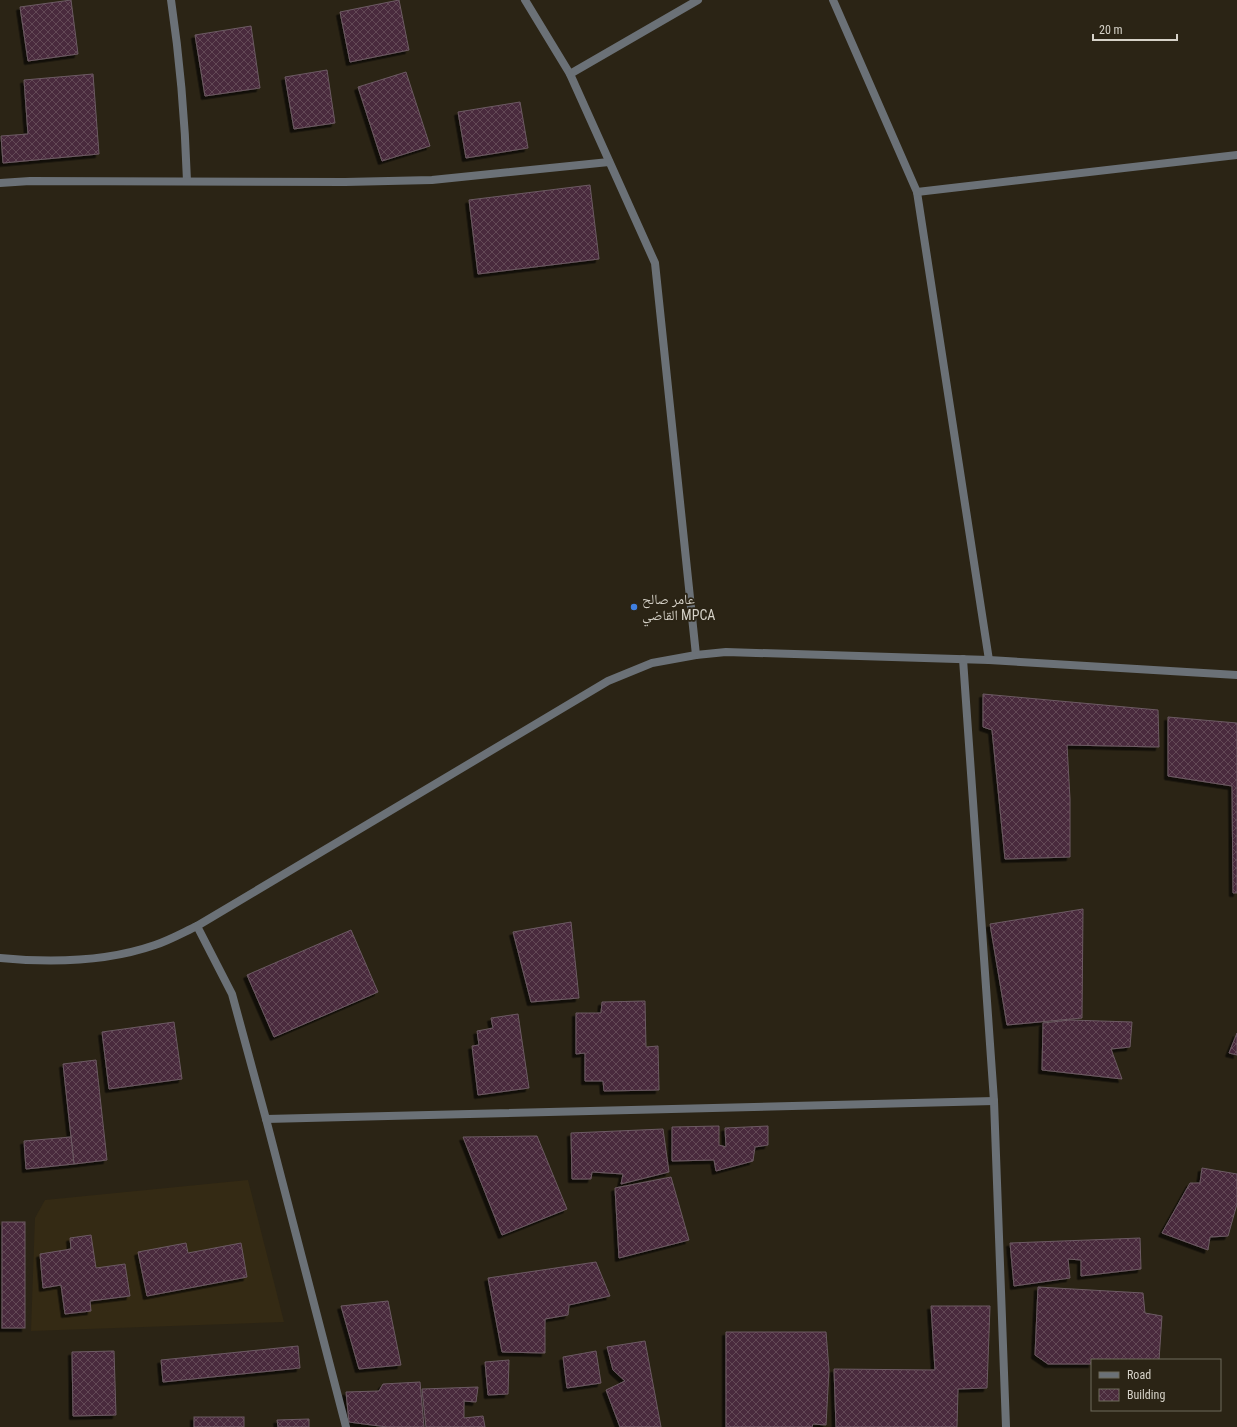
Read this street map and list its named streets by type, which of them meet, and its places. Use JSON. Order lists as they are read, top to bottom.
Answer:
{
  "places": ["عامر صالح القاضي MPCA"],
  "legend": ["Road", "Building"],
  "scale_bar": "20 m"
}
